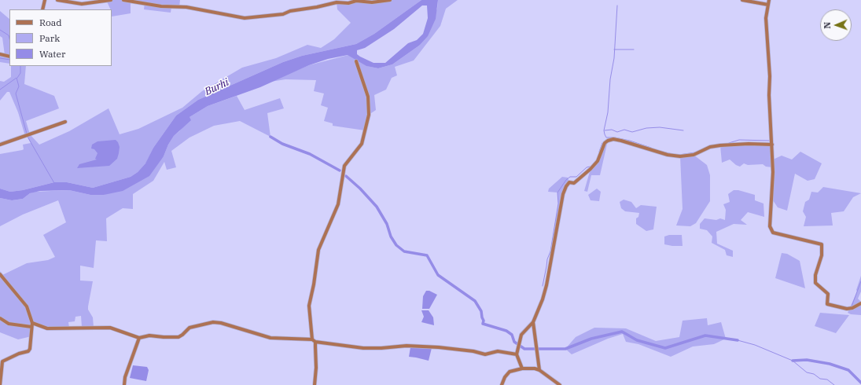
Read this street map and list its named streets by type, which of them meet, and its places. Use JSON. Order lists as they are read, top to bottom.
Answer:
{
  "water": ["Burhi"],
  "legend": ["Road", "Park", "Water"],
  "north": "left"
}
